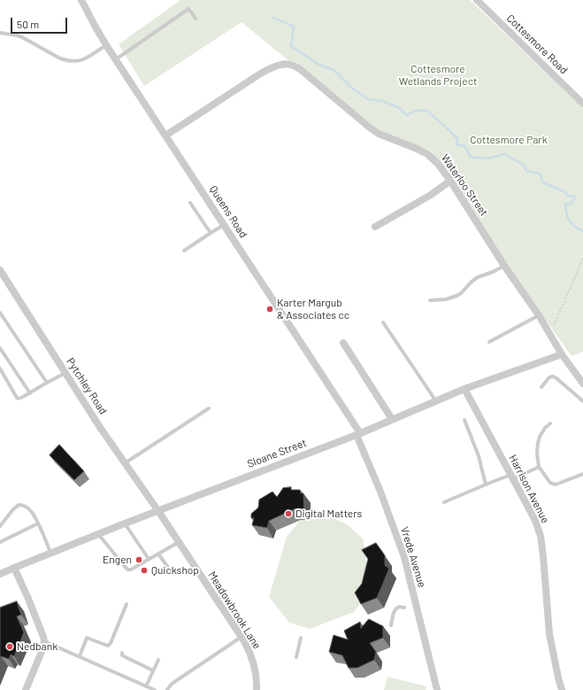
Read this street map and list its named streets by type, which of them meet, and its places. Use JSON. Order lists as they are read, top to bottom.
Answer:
{
  "streets": {
    "street": [
      "Cottesmore Road",
      "Waterloo Street",
      "Queens Road",
      "Pytchley Road",
      "Sloane Street",
      "Harrison Avenue",
      "Vrede Avenue",
      "Meadowbrook Lane"
    ]
  },
  "crossings": [
    ["Waterloo Street", "Queens Road"],
    ["Waterloo Street", "Sloane Street"],
    ["Queens Road", "Sloane Street"],
    ["Queens Road", "Vrede Avenue"],
    ["Pytchley Road", "Sloane Street"],
    ["Pytchley Road", "Meadowbrook Lane"],
    ["Sloane Street", "Harrison Avenue"],
    ["Sloane Street", "Vrede Avenue"],
    ["Sloane Street", "Meadowbrook Lane"]
  ],
  "parks": ["Cottesmore Wetlands Project", "Cottesmore Park"],
  "places": [
    "Karter Margub & Associates cc",
    "Digital Matters",
    "Engen",
    "Quickshop",
    "Nedbank"
  ],
  "scale_bar": "50 m"
}
